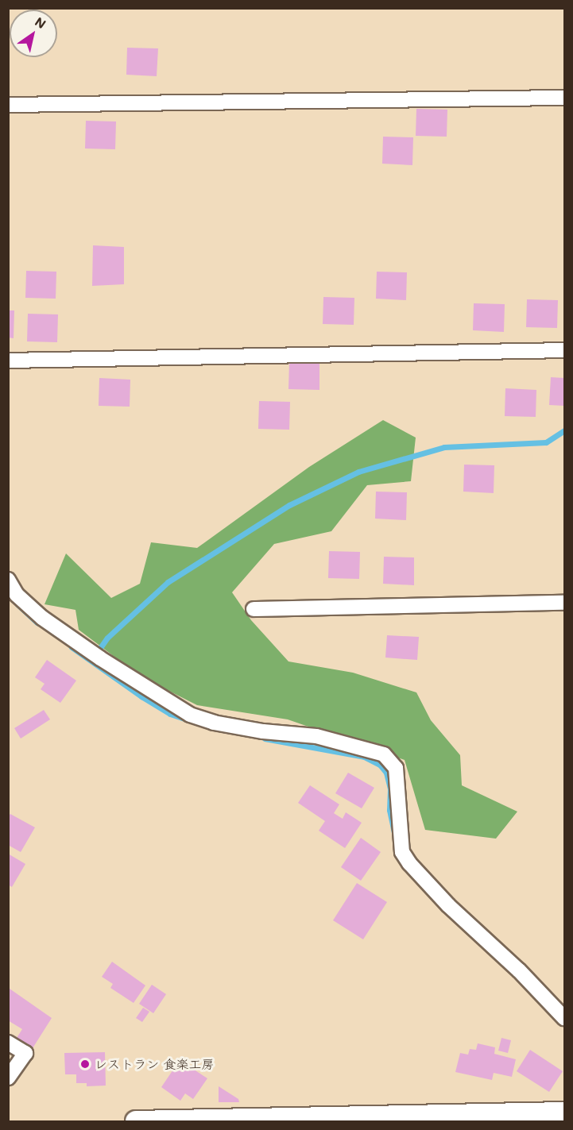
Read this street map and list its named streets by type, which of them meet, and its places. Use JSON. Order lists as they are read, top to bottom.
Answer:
{
  "places": ["レストラン 食楽工房"],
  "north": "top right"
}
